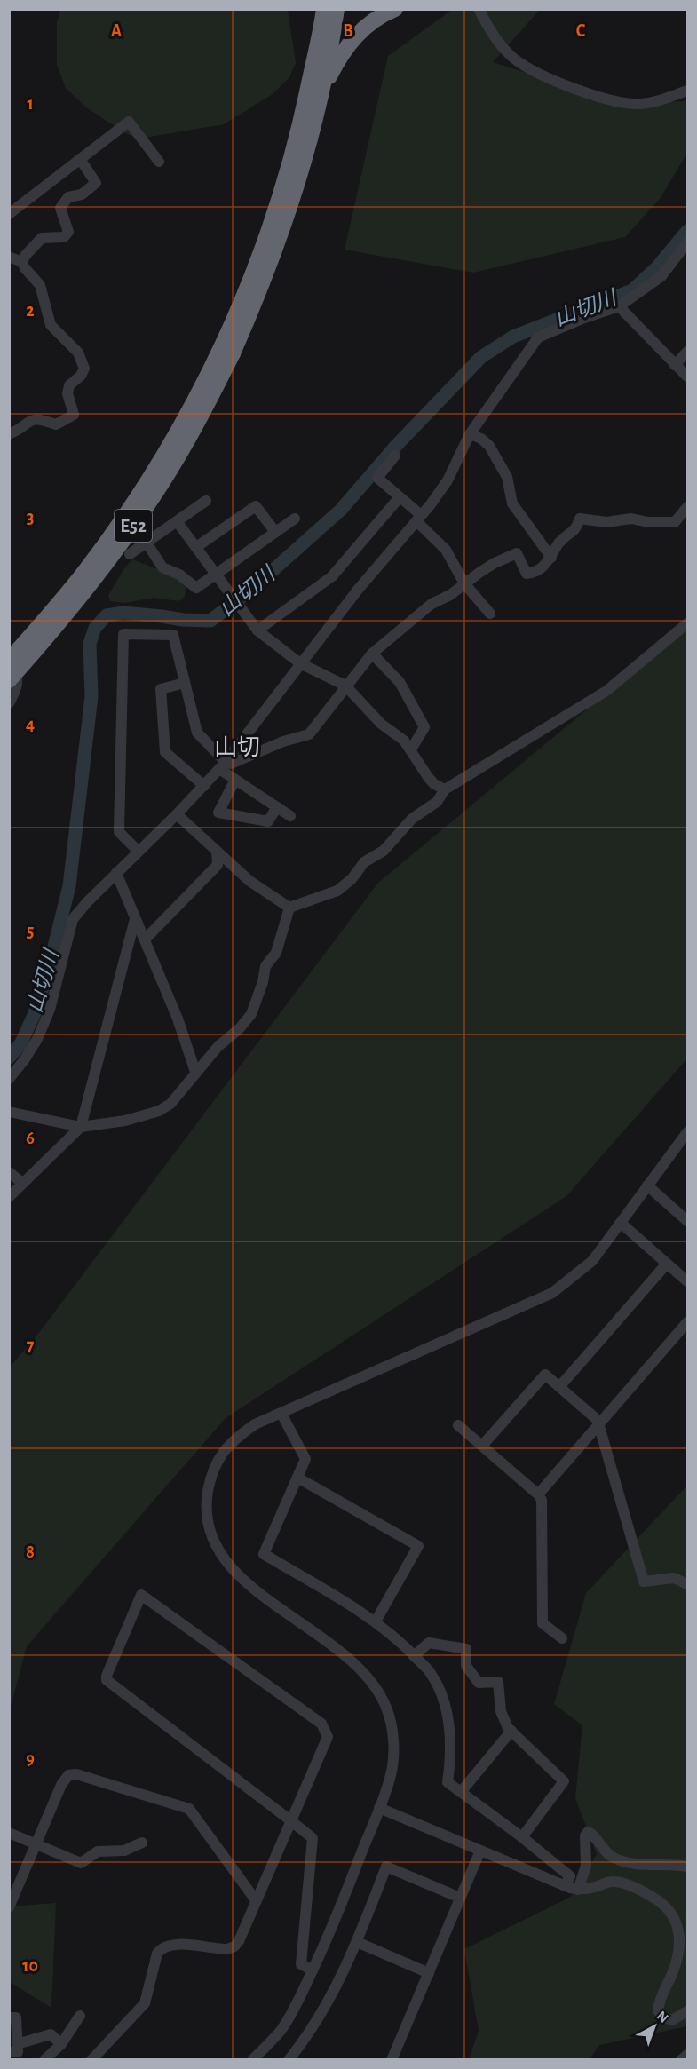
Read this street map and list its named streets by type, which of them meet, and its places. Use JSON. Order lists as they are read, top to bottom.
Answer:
{
  "streets": {
    "highway": ["E52"]
  },
  "districts": ["山切"],
  "water": ["山切川"],
  "north": "top right",
  "grid": {
    "columns": ["A", "B", "C"],
    "rows": [
      "1",
      "2",
      "3",
      "4",
      "5",
      "6",
      "7",
      "8",
      "9",
      "10"
    ]
  }
}
